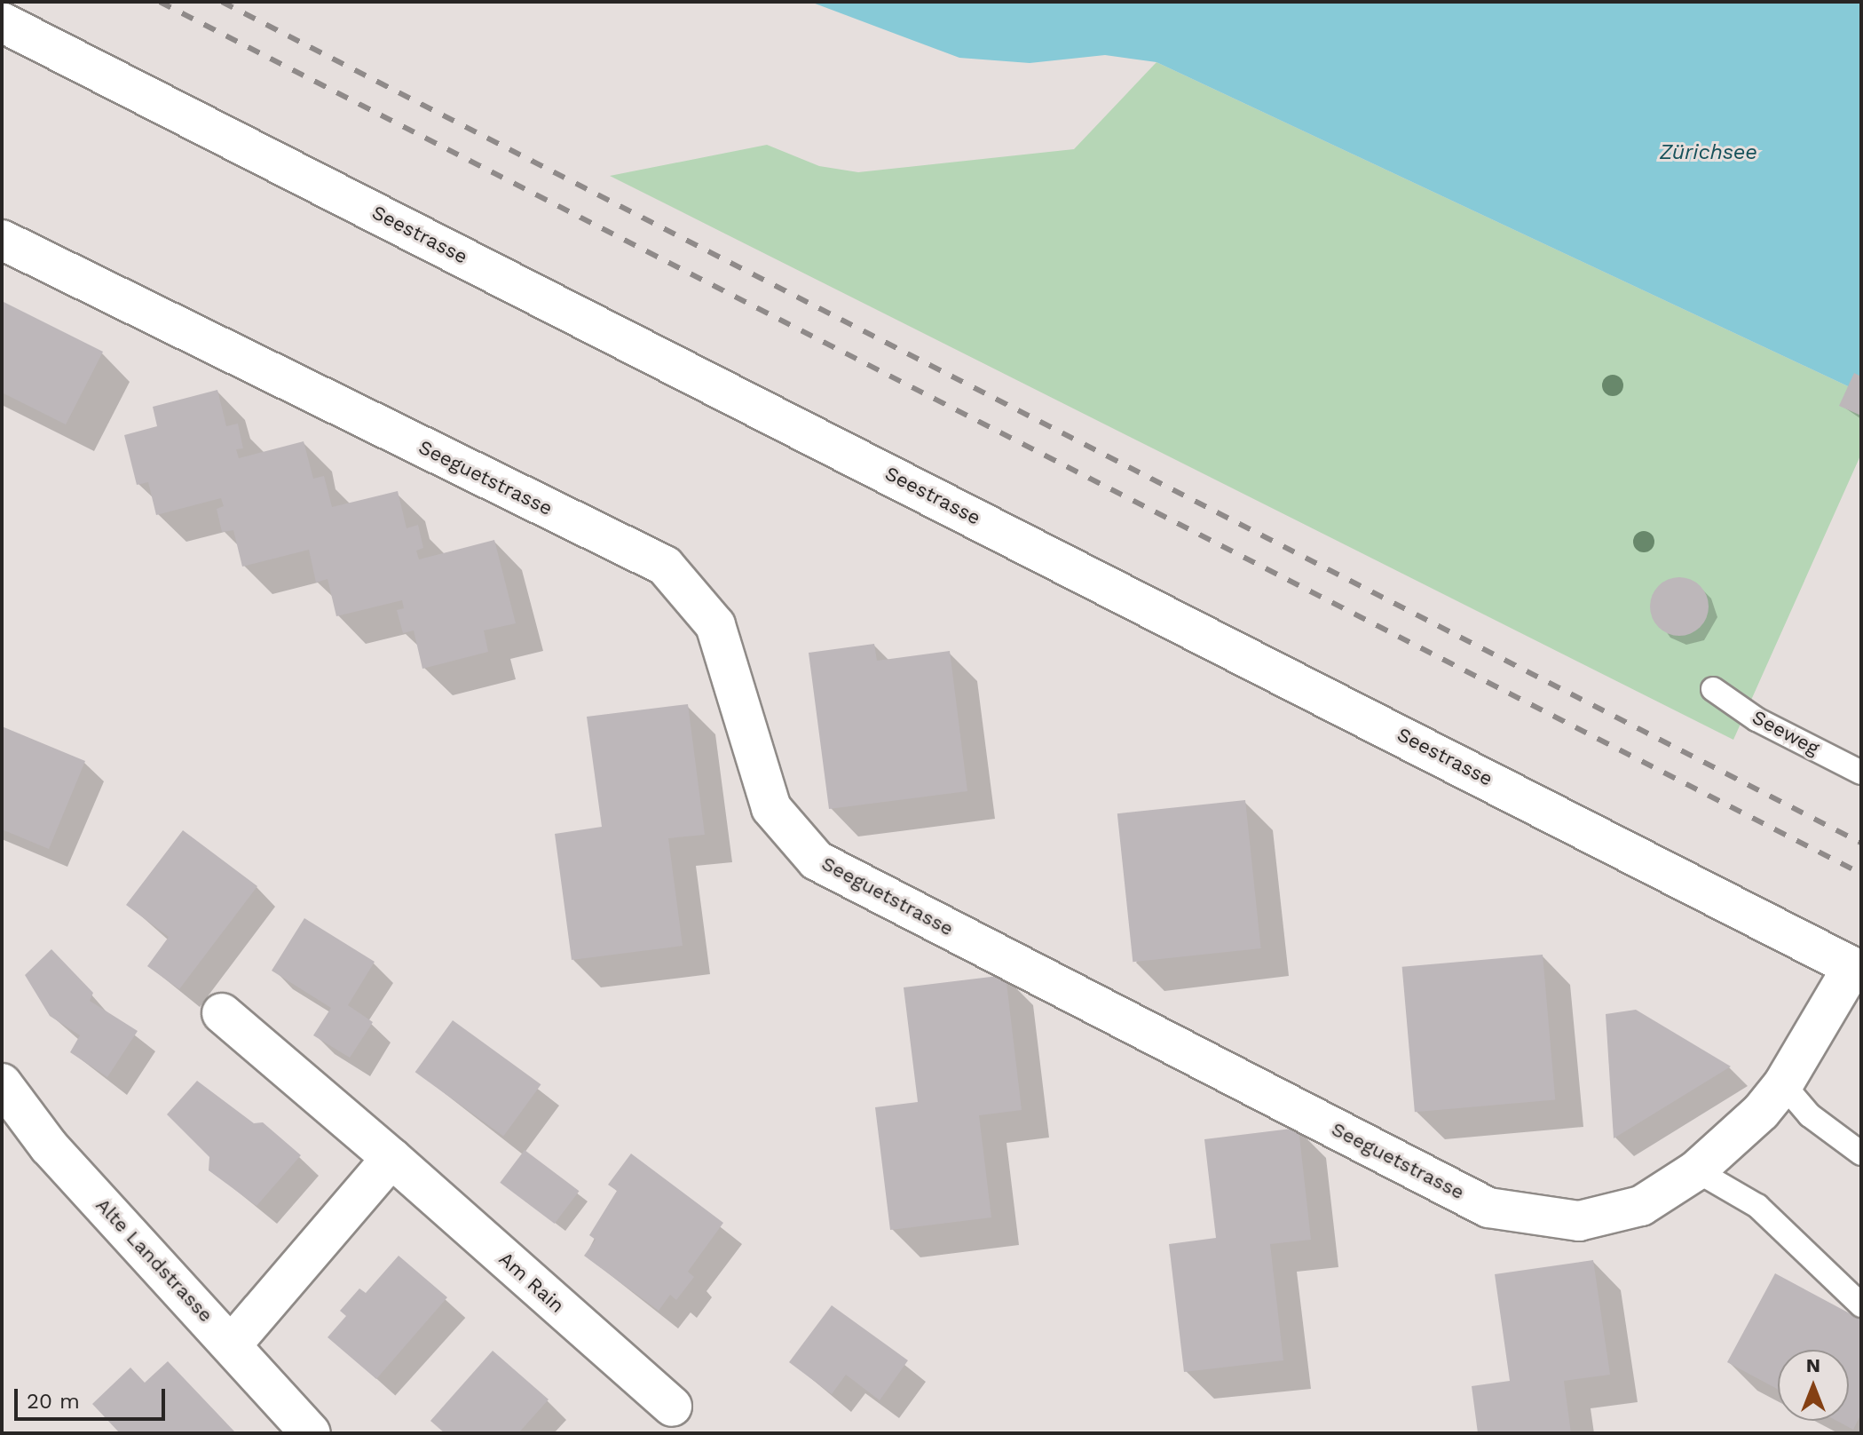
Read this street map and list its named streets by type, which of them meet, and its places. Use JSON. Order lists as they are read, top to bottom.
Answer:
{
  "streets": {
    "street": [
      "Seestrasse",
      "Seeguetstrasse",
      "Alte Landstrasse",
      "Am Rain"
    ],
    "lane": ["Seeweg"]
  },
  "crossings": [
    ["Seestrasse", "Seeguetstrasse"]
  ],
  "water": ["Zürichsee"],
  "scale_bar": "20 m",
  "north": "top"
}
